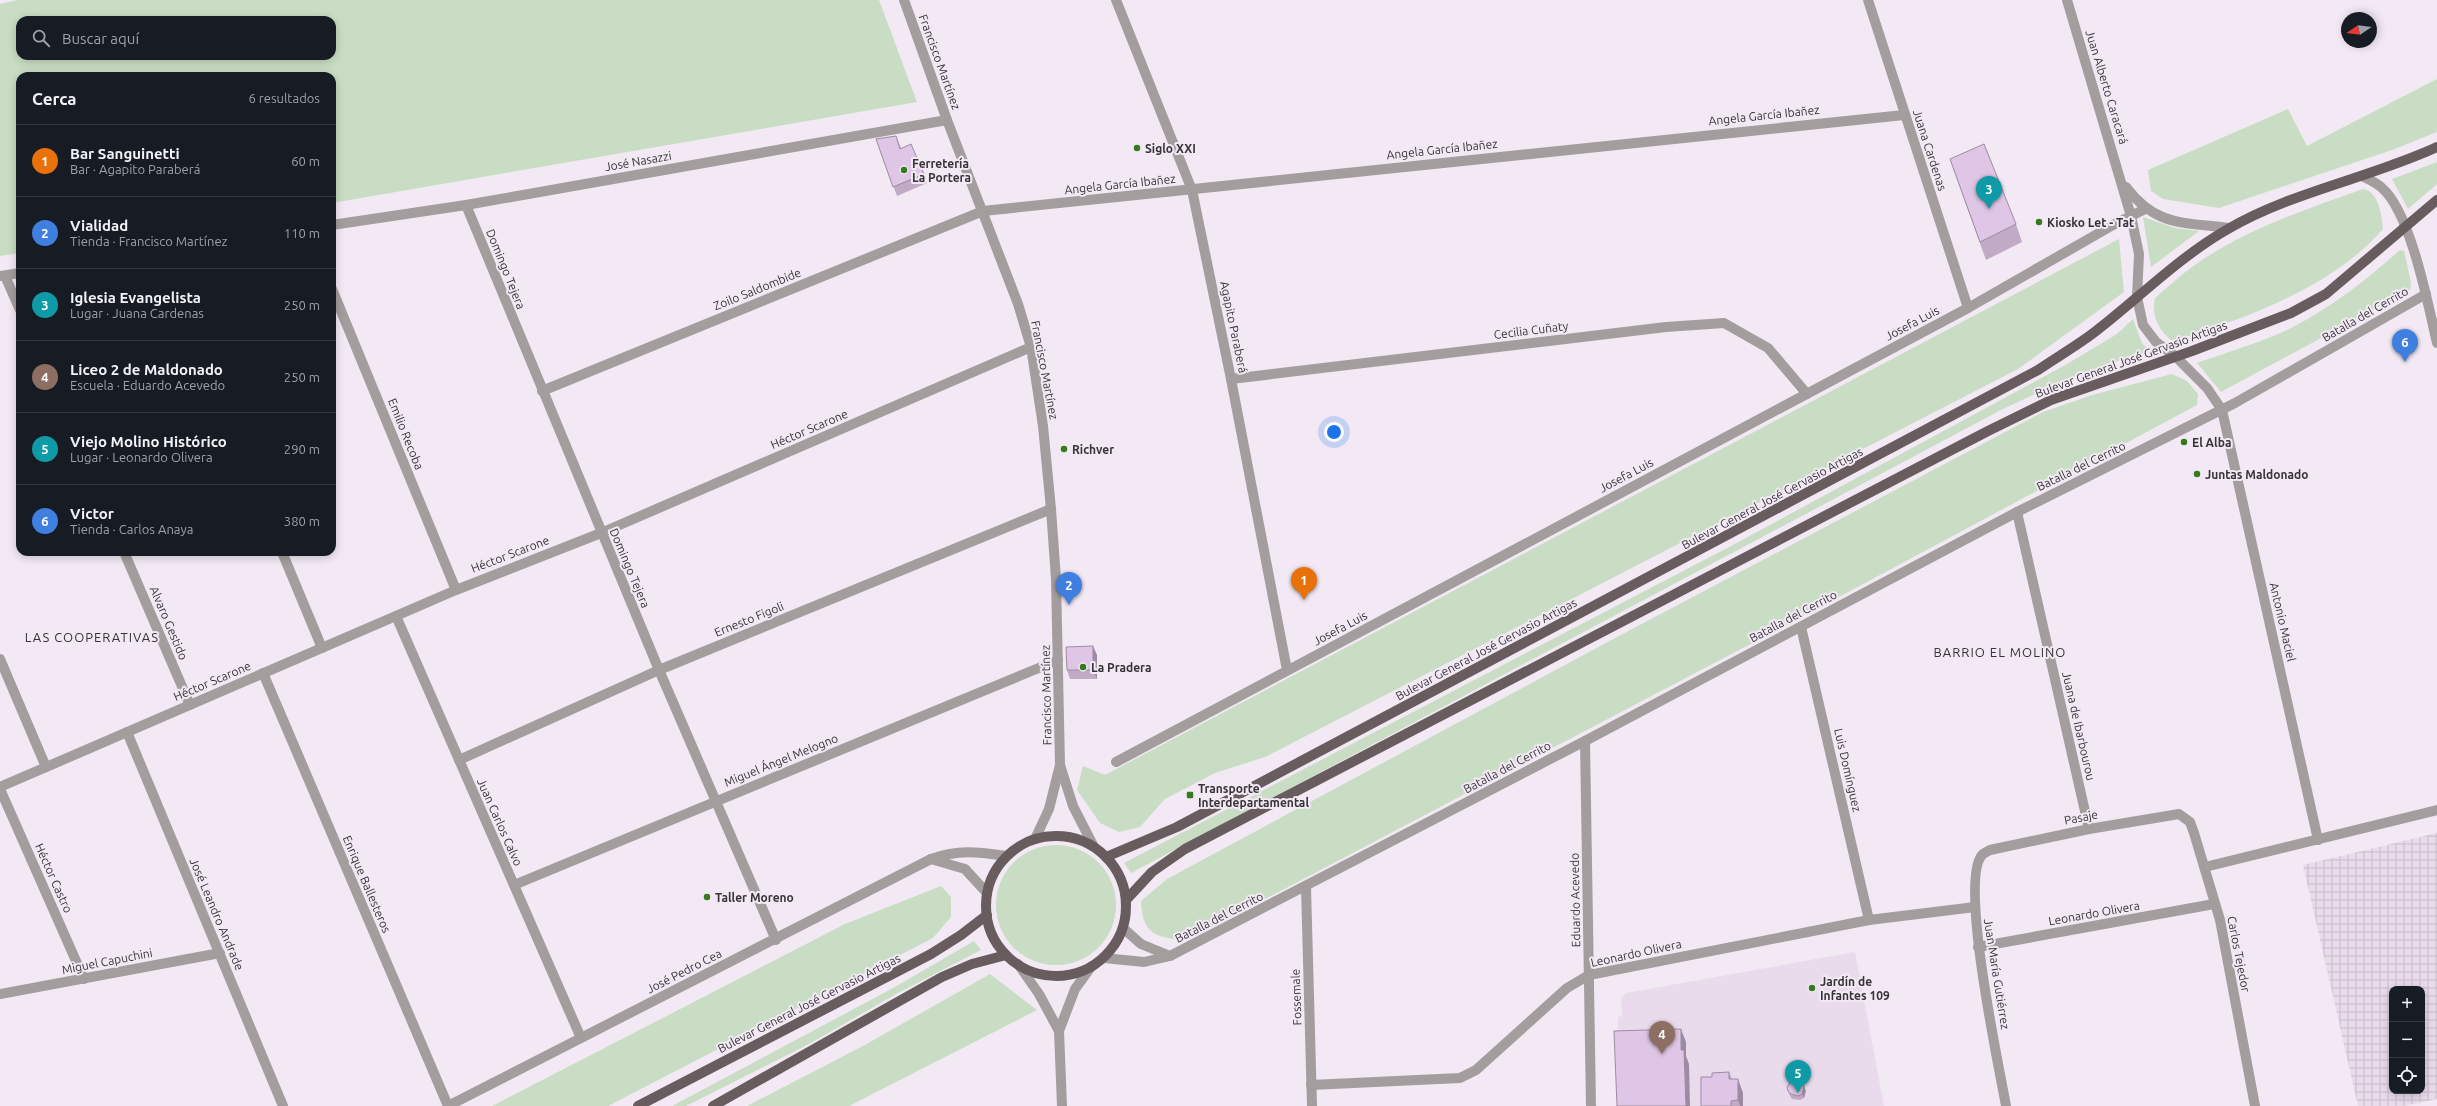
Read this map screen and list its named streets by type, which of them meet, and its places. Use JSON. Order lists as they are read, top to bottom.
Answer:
{
  "streets": {
    "main road": ["Bulevar General José Gervasio Artigas"],
    "street": [
      "Francisco Martínez",
      "Juan Alberto Caracará",
      "Angela García Ibañez",
      "Juana Cardenas",
      "José Nasazzi",
      "Domingo Tejera",
      "Zoilo Saldombide",
      "Batalla del Cerrito",
      "Josefa Luis",
      "Agapito Paraberá",
      "Cecilia Cuñaty",
      "Héctor Scarone",
      "Emilio Recoba",
      "Ernesto Figoli",
      "Antonio Maciel",
      "Alvaro Gestido",
      "Juana de Ibarbourou",
      "Miguel Ángel Melogno",
      "Luis Domínguez",
      "Pasaje",
      "Juan Carlos Calvo",
      "Héctor Castro",
      "Enrique Ballesteros",
      "Eduardo Acevedo",
      "Leonardo Olivera",
      "José Leandro Andrade",
      "Carlos Tejedor",
      "Miguel Capuchini",
      "José Pedro Cea",
      "Juan María Gutiérrez",
      "Fossemale"
    ]
  },
  "crossings": [
    ["Francisco Martínez", "Angela García Ibañez"],
    ["Francisco Martínez", "José Nasazzi"],
    ["Francisco Martínez", "Zoilo Saldombide"],
    ["Francisco Martínez", "Batalla del Cerrito"],
    ["Francisco Martínez", "Bulevar General José Gervasio Artigas"],
    ["Francisco Martínez", "Héctor Scarone"],
    ["Francisco Martínez", "Ernesto Figoli"],
    ["Francisco Martínez", "Miguel Ángel Melogno"],
    ["Francisco Martínez", "José Pedro Cea"],
    ["Juan Alberto Caracará", "Batalla del Cerrito"],
    ["Juan Alberto Caracará", "Josefa Luis"],
    ["Juan Alberto Caracará", "Bulevar General José Gervasio Artigas"],
    ["Juan Alberto Caracará", "Antonio Maciel"],
    ["Angela García Ibañez", "Juana Cardenas"],
    ["Angela García Ibañez", "Zoilo Saldombide"],
    ["Angela García Ibañez", "Agapito Paraberá"],
    ["Juana Cardenas", "Josefa Luis"],
    ["José Nasazzi", "Domingo Tejera"],
    ["Domingo Tejera", "Zoilo Saldombide"],
    ["Domingo Tejera", "Héctor Scarone"],
    ["Domingo Tejera", "Ernesto Figoli"],
    ["Domingo Tejera", "Miguel Ángel Melogno"],
    ["Domingo Tejera", "José Pedro Cea"],
    ["Batalla del Cerrito", "Bulevar General José Gervasio Artigas"],
    ["Batalla del Cerrito", "Antonio Maciel"],
    ["Batalla del Cerrito", "Juana de Ibarbourou"],
    ["Batalla del Cerrito", "Luis Domínguez"],
    ["Batalla del Cerrito", "Eduardo Acevedo"],
    ["Batalla del Cerrito", "José Pedro Cea"],
    ["Batalla del Cerrito", "Fossemale"],
    ["Josefa Luis", "Agapito Paraberá"],
    ["Josefa Luis", "Cecilia Cuñaty"],
    ["Agapito Paraberá", "Cecilia Cuñaty"],
    ["Bulevar General José Gervasio Artigas", "José Pedro Cea"],
    ["Héctor Scarone", "Emilio Recoba"],
    ["Héctor Scarone", "Alvaro Gestido"],
    ["Héctor Scarone", "Juan Carlos Calvo"],
    ["Héctor Scarone", "Héctor Castro"],
    ["Héctor Scarone", "Enrique Ballesteros"],
    ["Héctor Scarone", "José Leandro Andrade"],
    ["Ernesto Figoli", "Juan Carlos Calvo"],
    ["Juana de Ibarbourou", "Pasaje"],
    ["Miguel Ángel Melogno", "Juan Carlos Calvo"],
    ["Luis Domínguez", "Leonardo Olivera"],
    ["Pasaje", "Carlos Tejedor"],
    ["Pasaje", "Juan María Gutiérrez"],
    ["Juan Carlos Calvo", "José Pedro Cea"],
    ["Héctor Castro", "Miguel Capuchini"],
    ["Enrique Ballesteros", "José Pedro Cea"],
    ["Eduardo Acevedo", "Leonardo Olivera"],
    ["Leonardo Olivera", "Carlos Tejedor"],
    ["Leonardo Olivera", "Juan María Gutiérrez"],
    ["Leonardo Olivera", "Fossemale"],
    ["José Leandro Andrade", "Miguel Capuchini"]
  ],
  "districts": ["LAS COOPERATIVAS", "BARRIO EL MOLINO"],
  "places": {
    "other": [
      "Siglo XXI",
      "Ferretería La Portera",
      "Kiosko Let - Tat",
      "El Alba",
      "Richver",
      "Juntas Maldonado",
      "La Pradera",
      "Taller Moreno",
      "Jardín de Infantes 109"
    ],
    "transit": ["Transporte Interdepartamental"]
  },
  "north": "left",
  "page": {
    "search": "Buscar aquí",
    "heading": ["Cerca", "6 resultados"],
    "list": [
      {
        "mark": "1",
        "name": "Bar Sanguinetti",
        "note": "Bar · Agapito Paraberá",
        "value": "60 m"
      },
      {
        "mark": "2",
        "name": "Vialidad",
        "note": "Tienda · Francisco Martínez",
        "value": "110 m"
      },
      {
        "mark": "3",
        "name": "Iglesia Evangelista",
        "note": "Lugar · Juana Cardenas",
        "value": "250 m"
      },
      {
        "mark": "4",
        "name": "Liceo 2 de Maldonado",
        "note": "Escuela · Eduardo Acevedo",
        "value": "250 m"
      },
      {
        "mark": "5",
        "name": "Viejo Molino Histórico",
        "note": "Lugar · Leonardo Olivera",
        "value": "290 m"
      },
      {
        "mark": "6",
        "name": "Victor",
        "note": "Tienda · Carlos Anaya",
        "value": "380 m"
      }
    ],
    "pins": [
      "3",
      "6",
      "1",
      "2",
      "4",
      "5"
    ],
    "map_buttons": ["+", "−"]
  }
}
